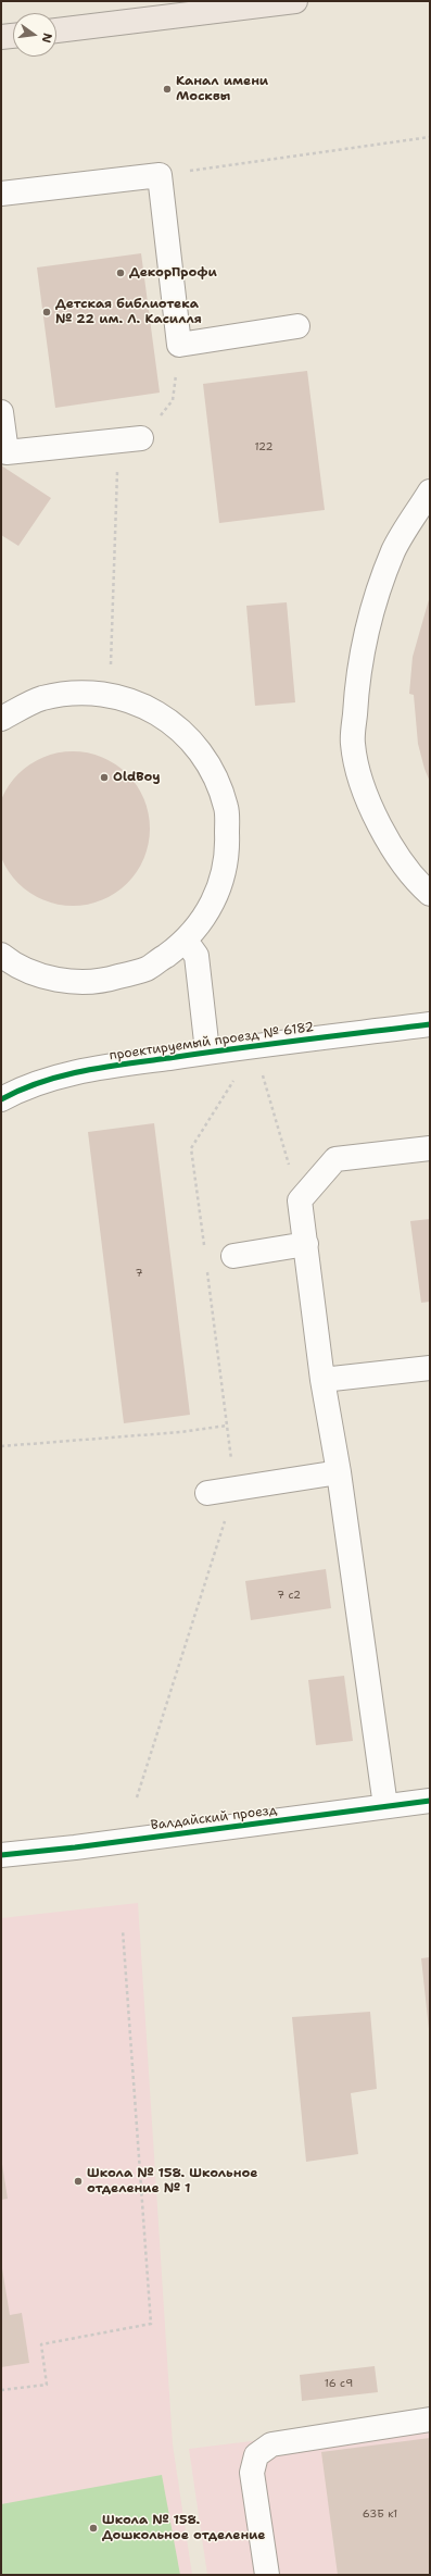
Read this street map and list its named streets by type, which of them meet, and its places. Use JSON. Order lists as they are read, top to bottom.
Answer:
{
  "streets": {
    "street": ["проектируемый проезд № 6182", "Валдайский проезд"]
  },
  "places": [
    "Канал имени Москвы",
    "ДекорПрофи",
    "Детская библиотека № 22 им. Л. Касилля",
    "OldBoy",
    "Школа № 158. Школьное отделение № 1",
    "Школа № 158. Дошкольное отделение"
  ],
  "house_numbers": [
    "122",
    "7",
    "7 с2",
    "16 с9",
    "63Б к1"
  ],
  "north": "right"
}
